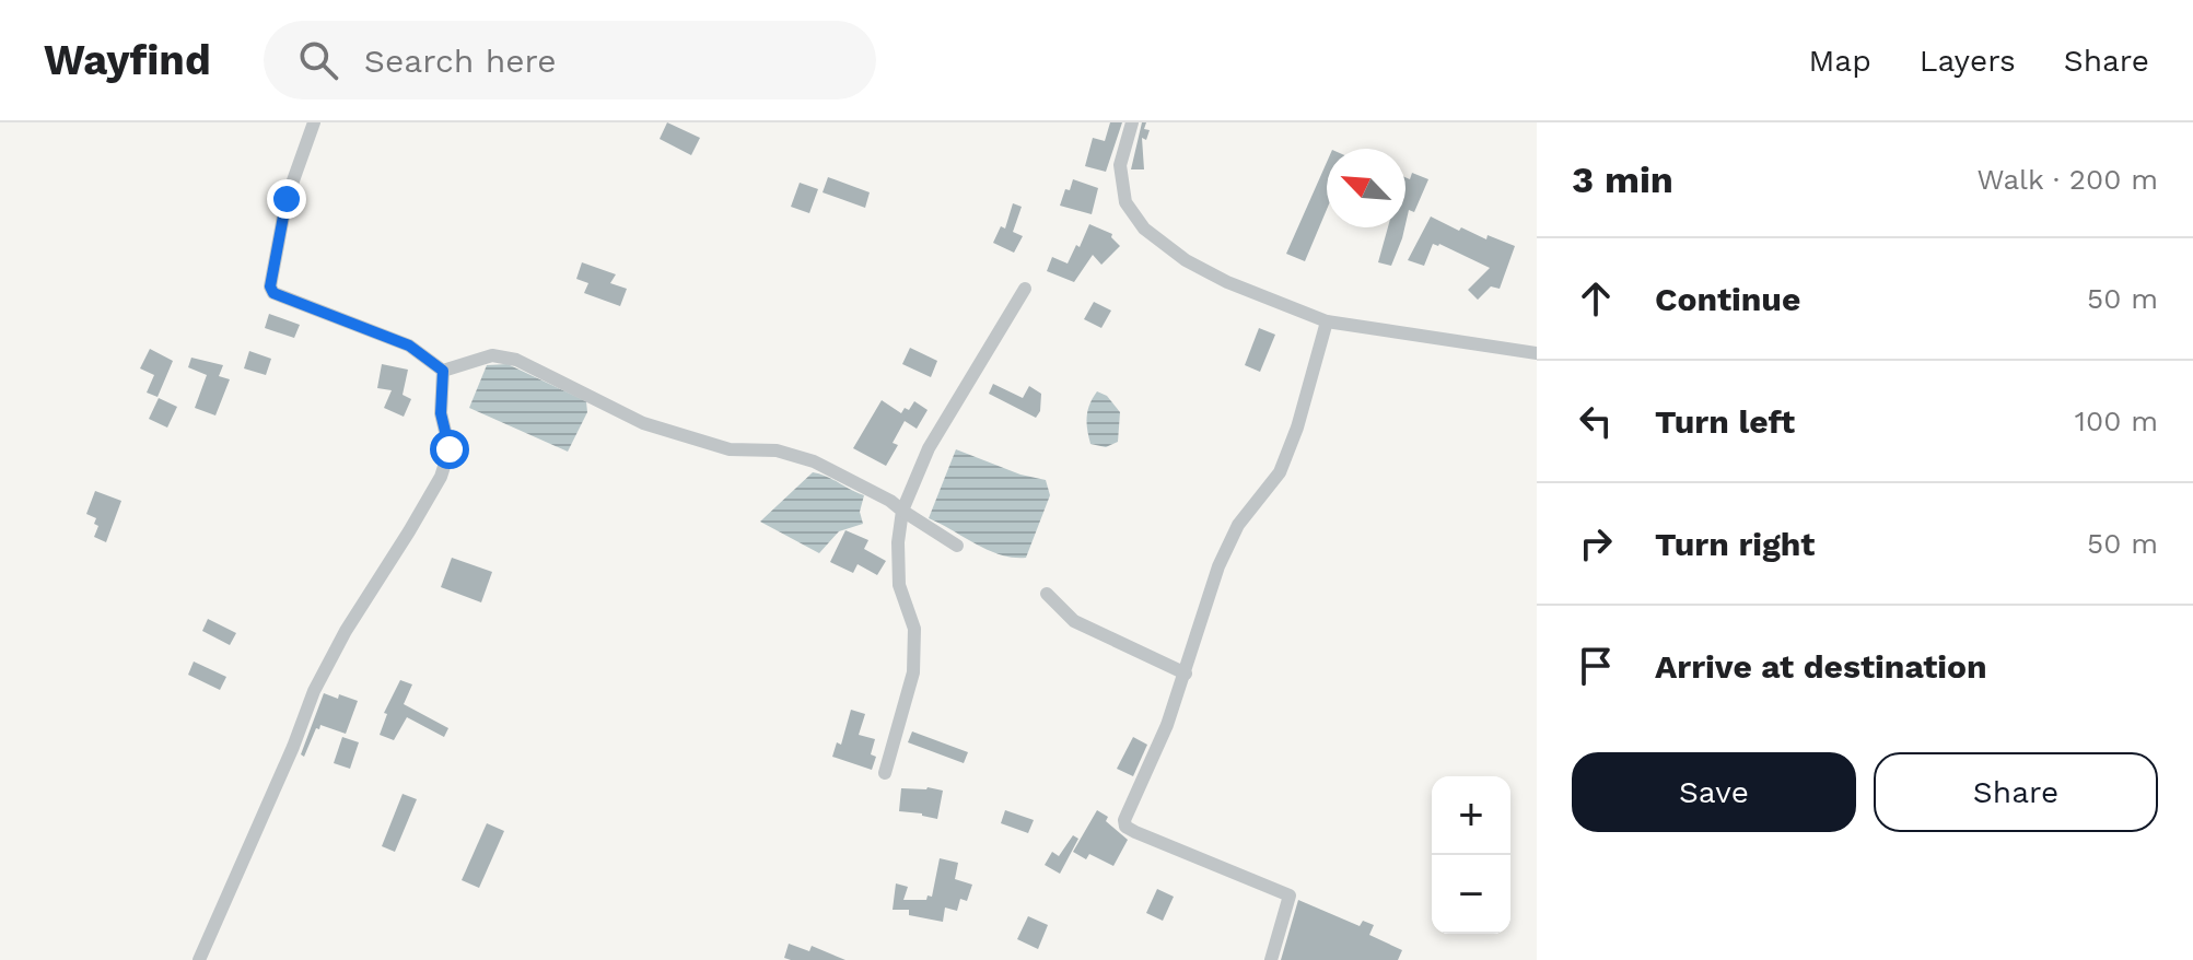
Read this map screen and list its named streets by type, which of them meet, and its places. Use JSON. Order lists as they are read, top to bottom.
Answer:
{
  "north": "top left",
  "page": {
    "header": "Wayfind",
    "search": "Search here",
    "nav": ["Map", "Layers", "Share"],
    "heading": ["3 min", "Walk · 200 m"],
    "list": [
      ["Continue", "50 m"],
      ["Turn left", "100 m"],
      ["Turn right", "50 m"],
      "Arrive at destination"
    ],
    "buttons": ["Save", "Share"],
    "map_buttons": ["+", "−"]
  }
}
